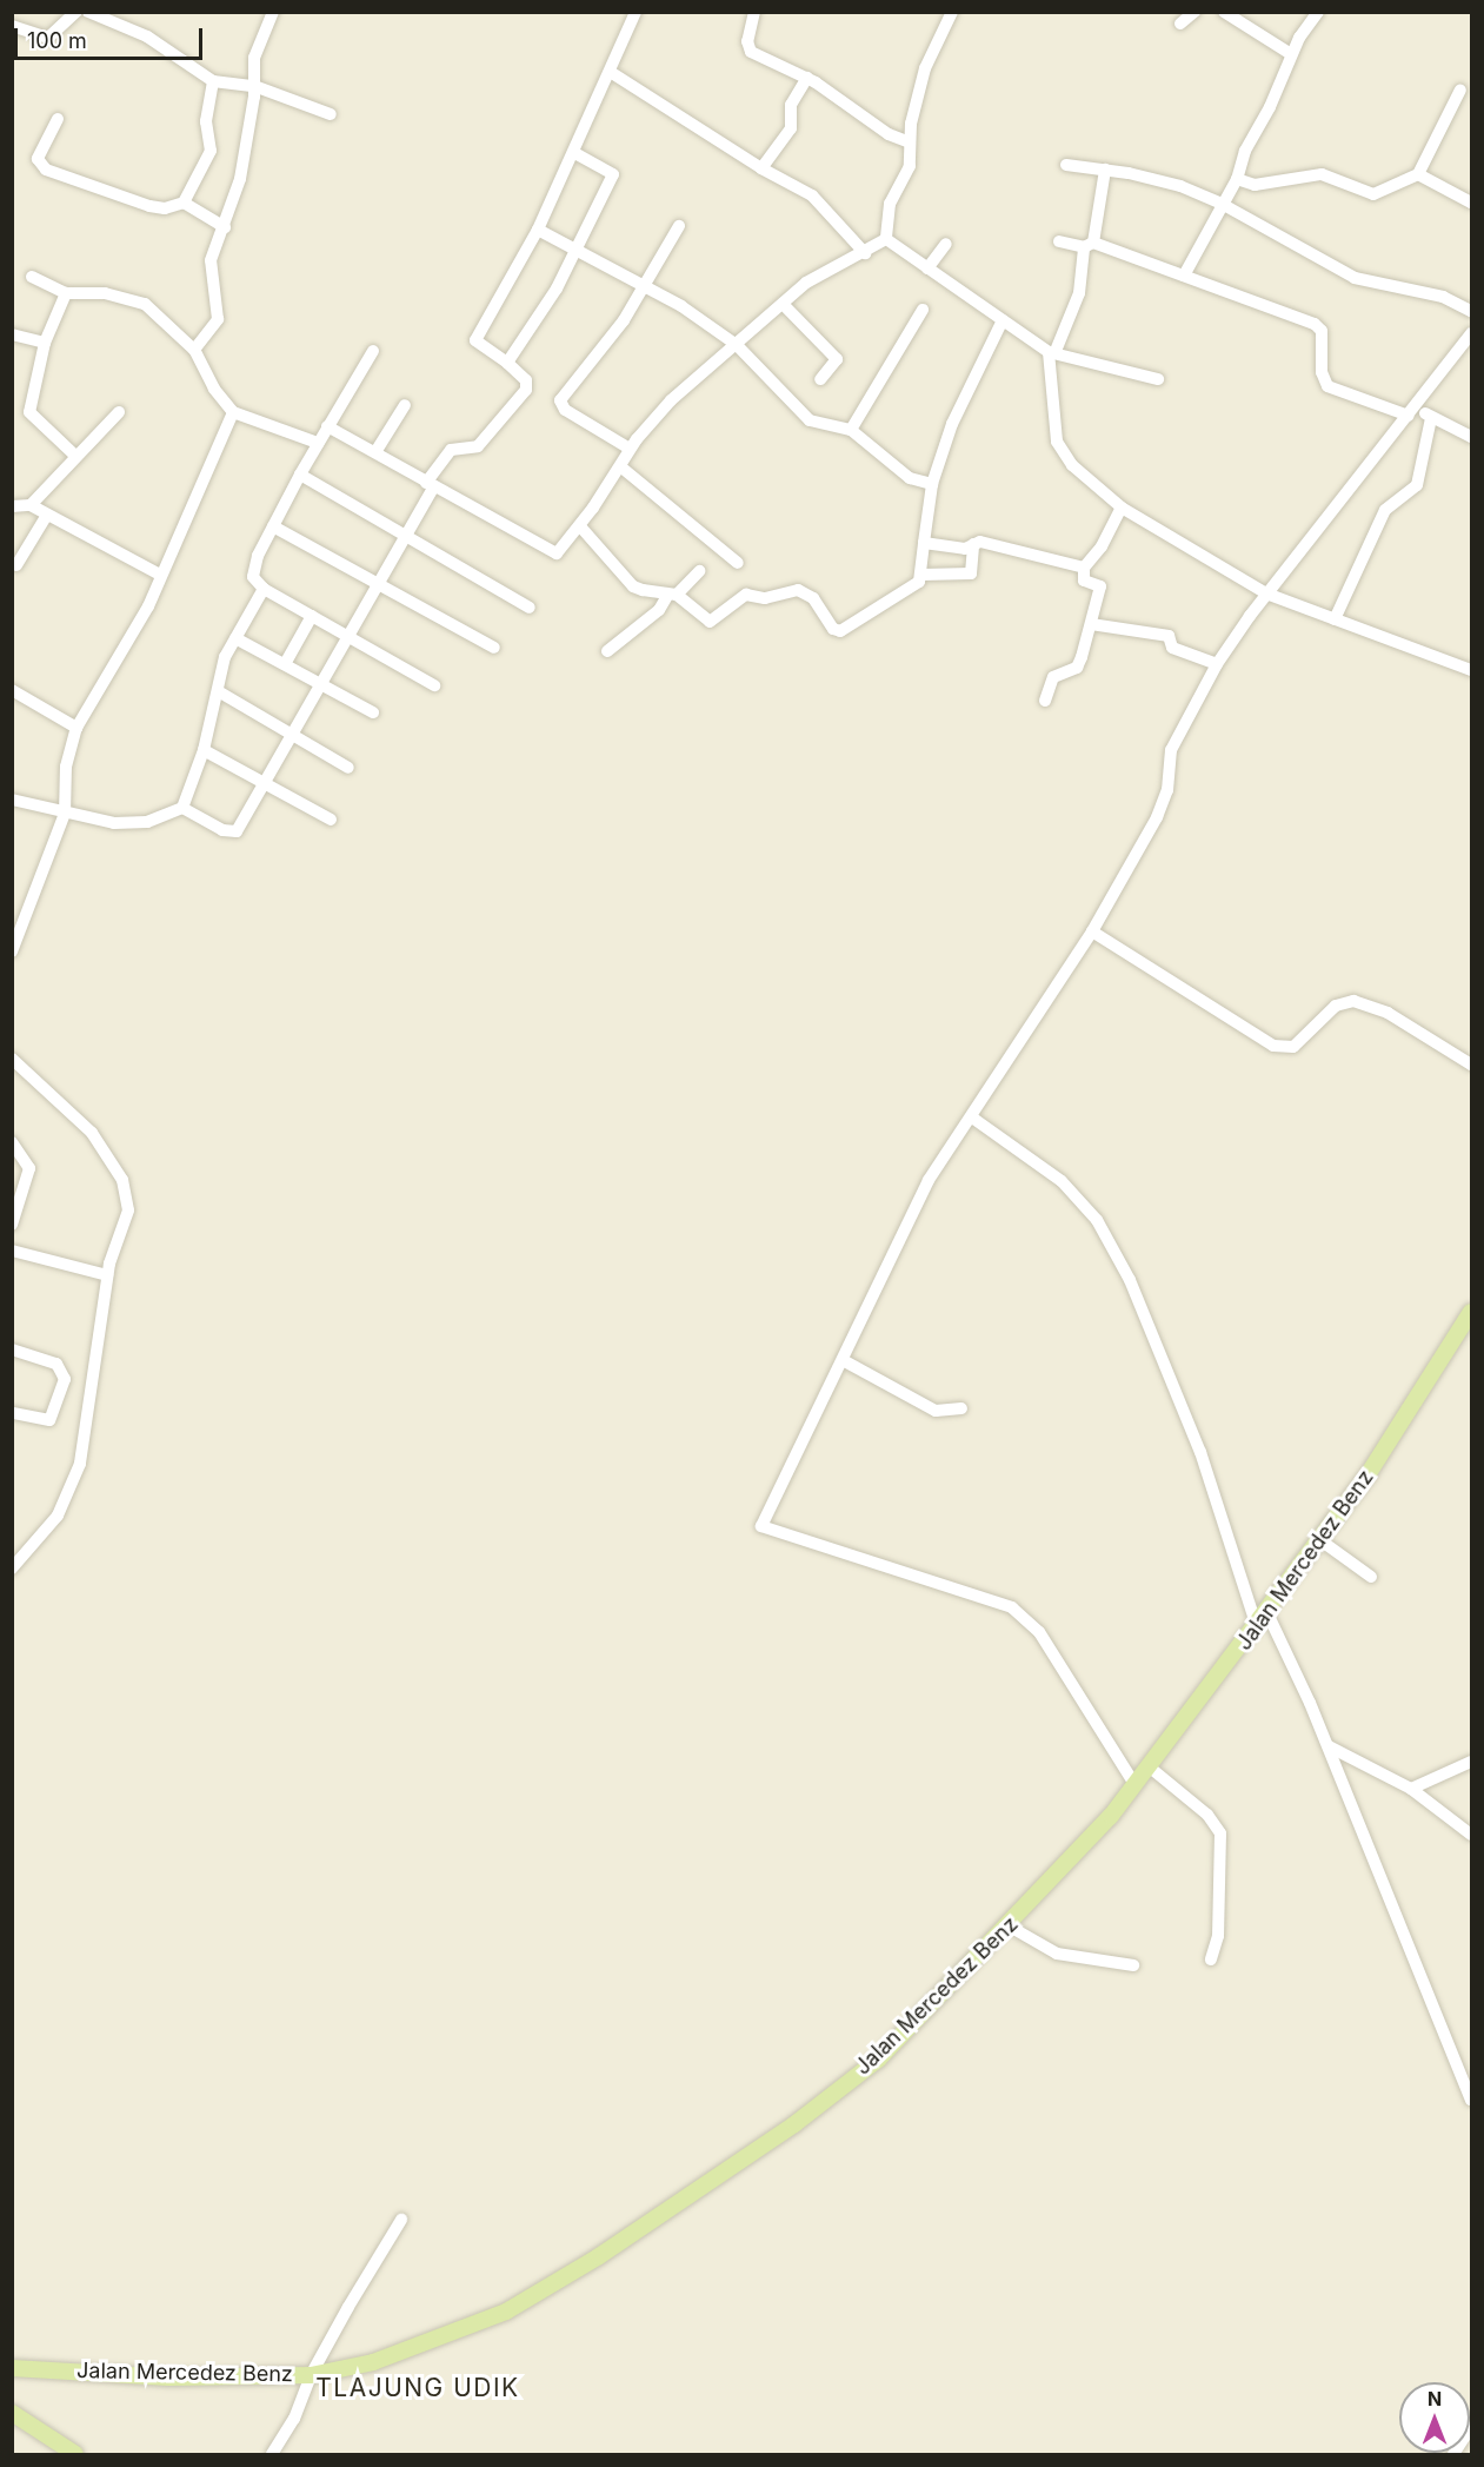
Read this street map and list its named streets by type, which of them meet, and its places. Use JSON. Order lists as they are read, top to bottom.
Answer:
{
  "streets": {
    "main road": ["Jalan Mercedez Benz"]
  },
  "districts": ["TLAJUNG UDIK"],
  "scale_bar": "100 m",
  "north": "top"
}
